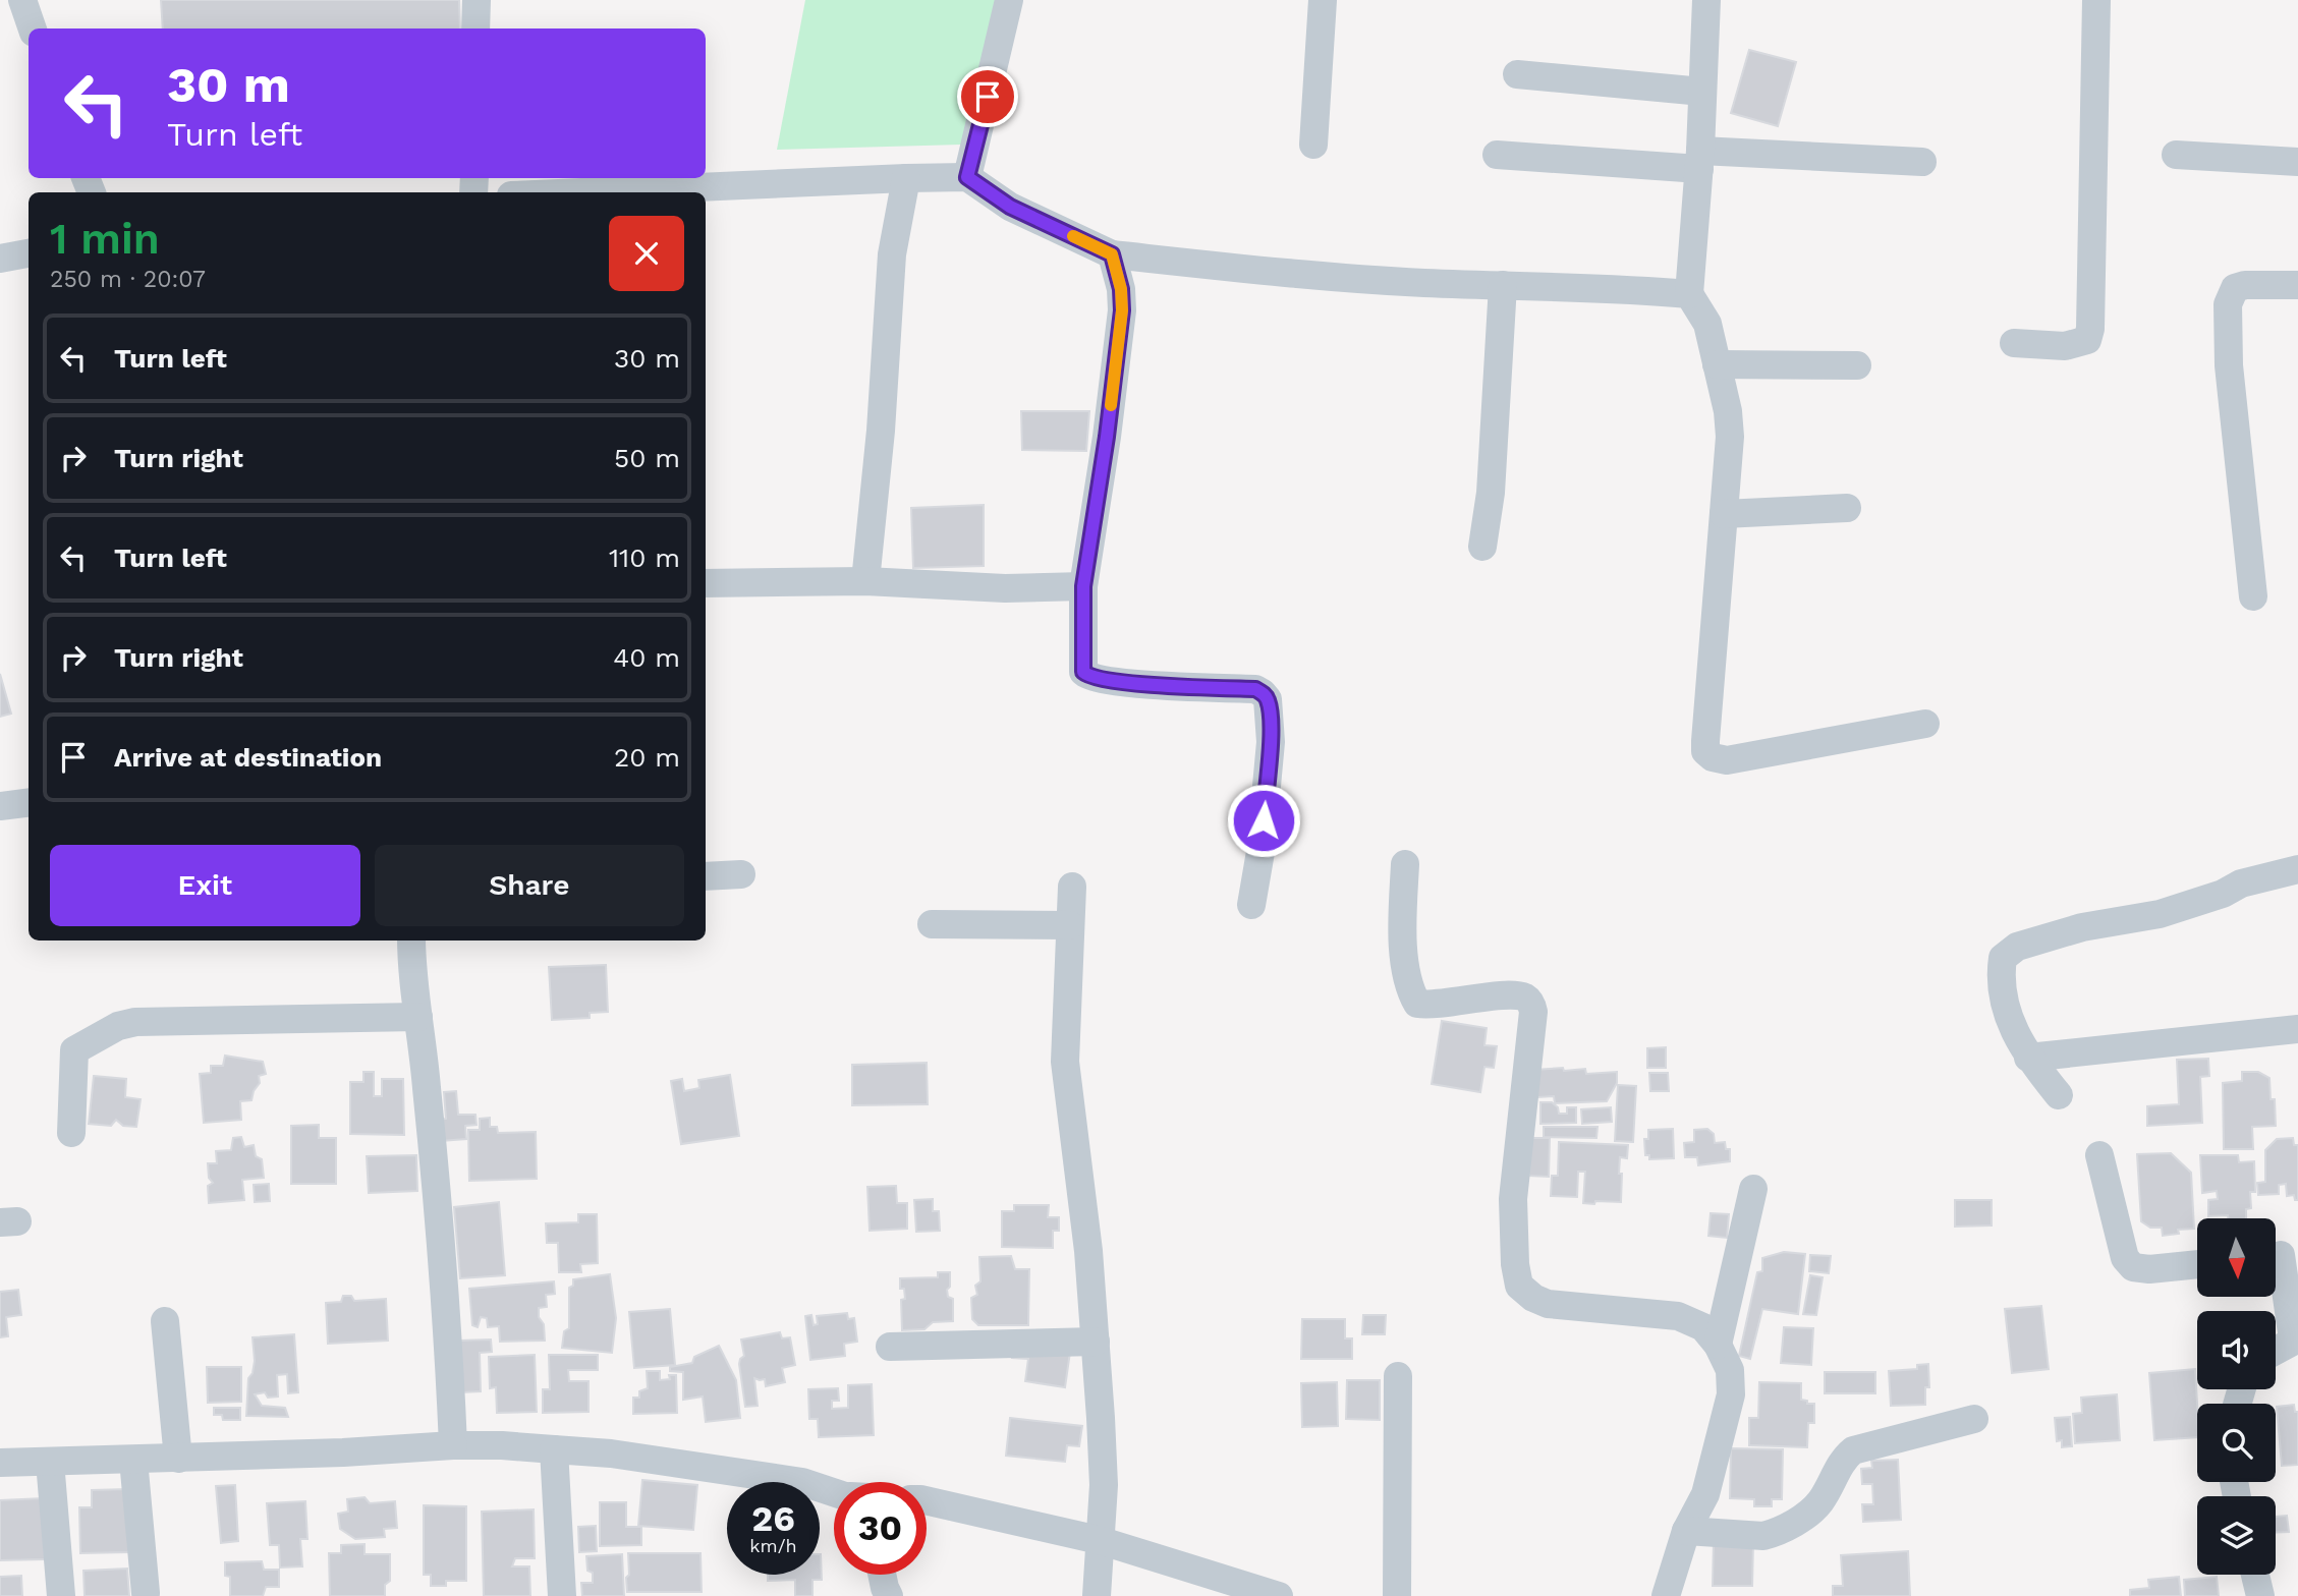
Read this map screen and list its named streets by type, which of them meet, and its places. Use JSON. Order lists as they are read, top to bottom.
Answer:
{
  "north": "bottom",
  "page": {
    "turn": ["30 m", "Turn left"],
    "heading": ["1 min", "250 m · 20:07"],
    "list": [
      {
        "name": "Turn left",
        "value": "30 m"
      },
      {
        "name": "Turn right",
        "value": "50 m"
      },
      {
        "name": "Turn left",
        "value": "110 m"
      },
      {
        "name": "Turn right",
        "value": "40 m"
      },
      {
        "name": "Arrive at destination",
        "value": "20 m"
      }
    ],
    "buttons": ["Exit", "Share"],
    "speed": "26 km/h",
    "limit": "30"
  }
}
